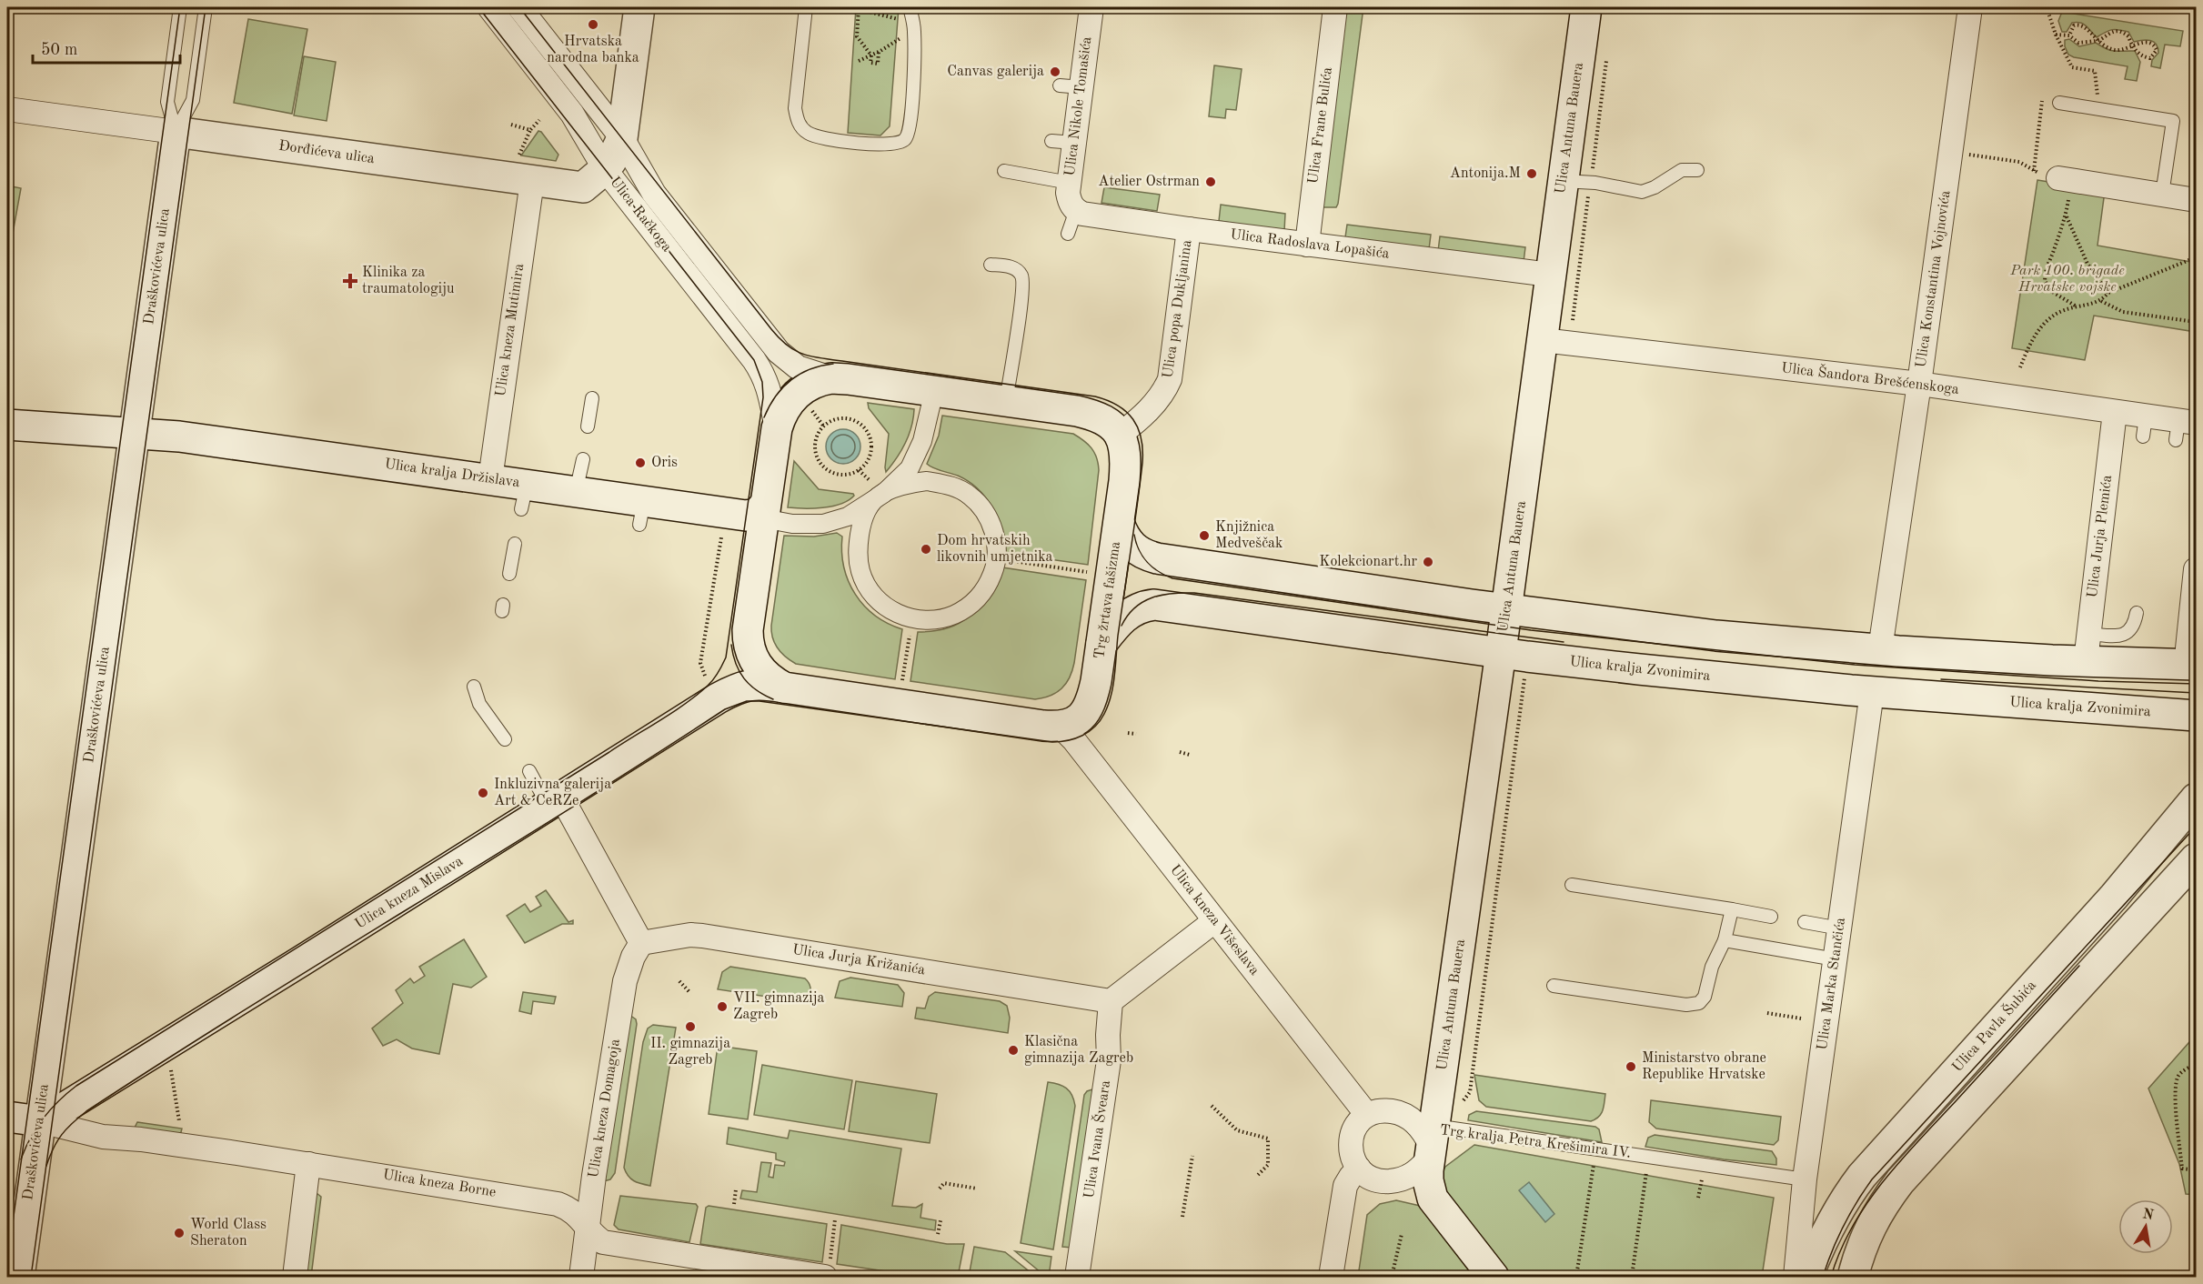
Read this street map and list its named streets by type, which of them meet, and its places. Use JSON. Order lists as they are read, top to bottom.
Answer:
{
  "streets": {
    "main road": [
      "Ulica Antuna Bauera",
      "Đorđićeva ulica",
      "Draškovićeva ulica",
      "Ulica kralja Držislava",
      "Trg žrtava fašizma",
      "Ulica kralja Zvonimira",
      "Ulica kneza Mislava",
      "Ulica Pavla Šubića",
      "Trg kralja Petra Krešimira IV."
    ],
    "street": [
      "Ulica Nikole Tomašića",
      "Ulica Frane Bulića",
      "Ulica Račkoga",
      "Ulica Radoslava Lopašića",
      "Ulica Konstantina Vojnovića",
      "Ulica popa Dukljanina",
      "Ulica kneza Mutimira",
      "Ulica Šandora Brešćenskoga",
      "Ulica Jurja Plemića",
      "Ulica kneza Višeslava",
      "Ulica Jurja Križanića",
      "Ulica Marka Stančića",
      "Ulica kneza Domagoja",
      "Ulica Ivana Šveara",
      "Ulica kneza Borne"
    ]
  },
  "crossings": [
    ["Ulica Nikole Tomašića", "Ulica Radoslava Lopašića"],
    ["Ulica Frane Bulića", "Ulica Radoslava Lopašića"],
    ["Ulica Antuna Bauera", "Ulica Radoslava Lopašića"],
    ["Ulica Antuna Bauera", "Ulica Šandora Brešćenskoga"],
    ["Ulica Antuna Bauera", "Ulica kralja Zvonimira"],
    ["Ulica Antuna Bauera", "Ulica kneza Višeslava"],
    ["Ulica Antuna Bauera", "Trg kralja Petra Krešimira IV."],
    ["Đorđićeva ulica", "Ulica Račkoga"],
    ["Đorđićeva ulica", "Draškovićeva ulica"],
    ["Đorđićeva ulica", "Ulica kneza Mutimira"],
    ["Ulica Radoslava Lopašića", "Ulica popa Dukljanina"],
    ["Draškovićeva ulica", "Ulica kralja Držislava"],
    ["Draškovićeva ulica", "Ulica kneza Mislava"],
    ["Draškovićeva ulica", "Ulica kneza Borne"],
    ["Ulica Konstantina Vojnovića", "Ulica Šandora Brešćenskoga"],
    ["Ulica popa Dukljanina", "Trg žrtava fašizma"],
    ["Ulica kneza Mutimira", "Ulica kralja Držislava"],
    ["Ulica Šandora Brešćenskoga", "Ulica Jurja Plemića"],
    ["Trg žrtava fašizma", "Ulica kralja Zvonimira"],
    ["Trg žrtava fašizma", "Ulica kneza Višeslava"],
    ["Ulica kralja Zvonimira", "Ulica Marka Stančića"],
    ["Ulica kneza Mislava", "Ulica kneza Borne"],
    ["Ulica kneza Višeslava", "Trg kralja Petra Krešimira IV."],
    ["Ulica Jurja Križanića", "Ulica kneza Domagoja"],
    ["Ulica Jurja Križanića", "Ulica Ivana Šveara"],
    ["Ulica Marka Stančića", "Ulica Pavla Šubića"],
    ["Ulica Marka Stančića", "Trg kralja Petra Krešimira IV."],
    ["Ulica kneza Domagoja", "Ulica kneza Borne"]
  ],
  "parks": ["Park 100. brigade Hrvatske vojske"],
  "places": {
    "other": [
      "Hrvatska narodna banka",
      "Canvas galerija",
      "Antonija.M",
      "Atelier Ostrman",
      "Oris",
      "Knjižnica Medveščak",
      "Dom hrvatskih likovnih umjetnika",
      "Kolekcionart.hr",
      "Inkluzivna galerija Art & CeRZe",
      "VII. gimnazija Zagreb",
      "II. gimnazija Zagreb",
      "Klasična gimnazija Zagreb",
      "Ministarstvo obrane Republike Hrvatske",
      "World Class Sheraton"
    ],
    "health": ["Klinika za traumatologiju"]
  },
  "scale_bar": "50 m",
  "north": "top"
}
